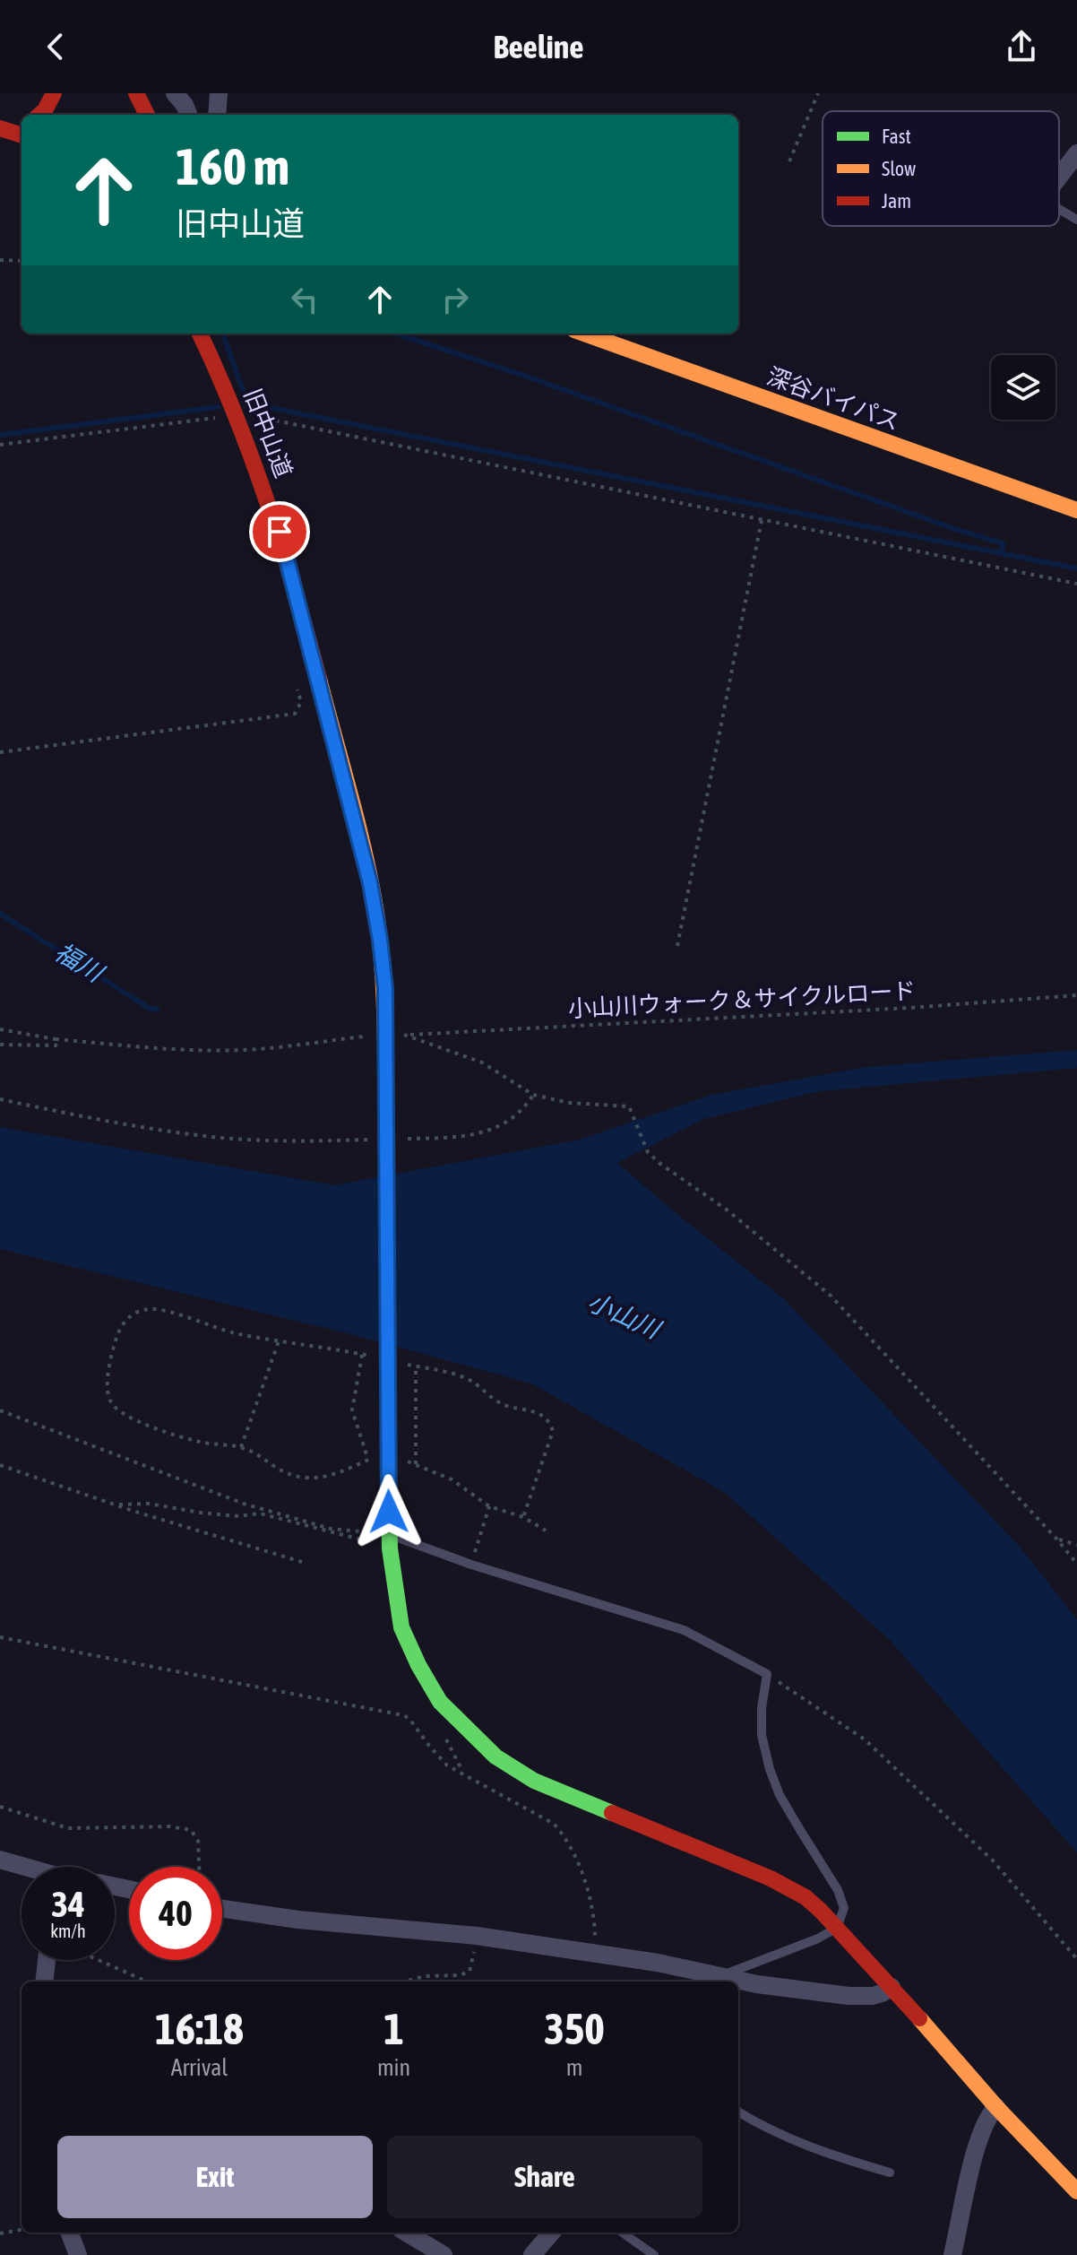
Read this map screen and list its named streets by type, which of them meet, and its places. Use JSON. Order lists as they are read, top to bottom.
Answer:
{
  "streets": {
    "main road": ["深谷バイパス", "旧中山道"],
    "path": ["小山川ウォーク＆サイクルロード"]
  },
  "water": ["福川", "小山川"],
  "legend": ["Fast", "Slow", "Jam"],
  "page": {
    "header": "Beeline",
    "turn": ["160 m", "旧中山道"],
    "speed": "34 km/h",
    "limit": "40",
    "eta": [
      "16:18",
      "Arrival",
      "1",
      "min",
      "350",
      "m"
    ],
    "buttons": ["Exit", "Share"]
  }
}
